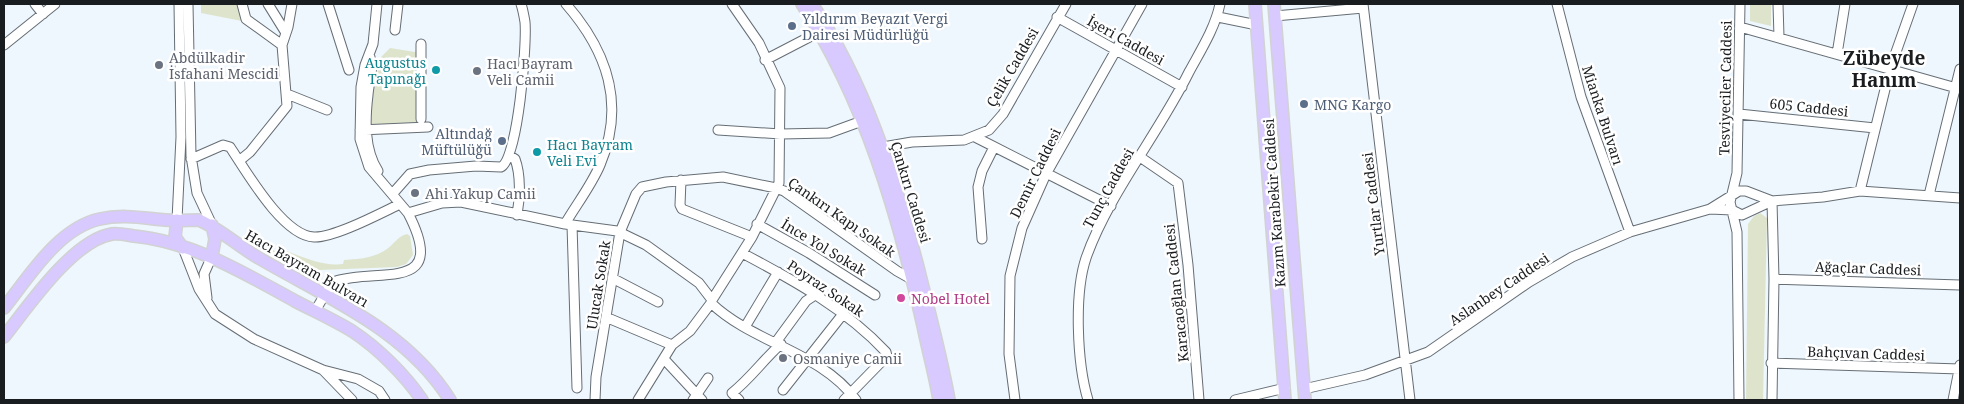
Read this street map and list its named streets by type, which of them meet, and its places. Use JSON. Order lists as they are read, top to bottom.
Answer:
{
  "streets": {
    "main road": ["Çankırı Caddesi", "Kazım Karabekir Caddesi", "Hacı Bayram Bulvarı"],
    "street": [
      "İşeri Caddesi",
      "Çelik Caddesi",
      "Tesviyeciler Caddesi",
      "605 Caddesi",
      "Mianka Bulvarı",
      "Demir Caddesi",
      "Tunç Caddesi",
      "Yurtlar Caddesi",
      "Çankırı Kapı Sokak",
      "İnce Yol Sokak",
      "Ağaçlar Caddesi",
      "Ulucak Sokak",
      "Poyraz Sokak",
      "Aslanbey Caddesi",
      "Karacaoğlan Caddesi",
      "Bahçıvan Caddesi"
    ]
  },
  "crossings": [
    ["İşeri Caddesi", "Çelik Caddesi"],
    ["İşeri Caddesi", "Demir Caddesi"],
    ["İşeri Caddesi", "Tunç Caddesi"],
    ["Tesviyeciler Caddesi", "605 Caddesi"],
    ["Mianka Bulvarı", "Aslanbey Caddesi"],
    ["Tunç Caddesi", "Karacaoğlan Caddesi"],
    ["Çankırı Caddesi", "Çankırı Kapı Sokak"],
    ["Kazım Karabekir Caddesi", "Aslanbey Caddesi"],
    ["Yurtlar Caddesi", "Aslanbey Caddesi"]
  ],
  "districts": ["Zübeyde Hanım"],
  "places": [
    "Yıldırım Beyazıt Vergi Dairesi Müdürlüğü",
    "Abdülkadir İsfahani Mescidi",
    "Augustus Tapınağı",
    "Hacı Bayram Veli Camii",
    "MNG Kargo",
    "Altındağ Müftülüğü",
    "Hacı Bayram Veli Evi",
    "Ahi Yakup Camii",
    "Nobel Hotel",
    "Osmaniye Camii"
  ]
}
